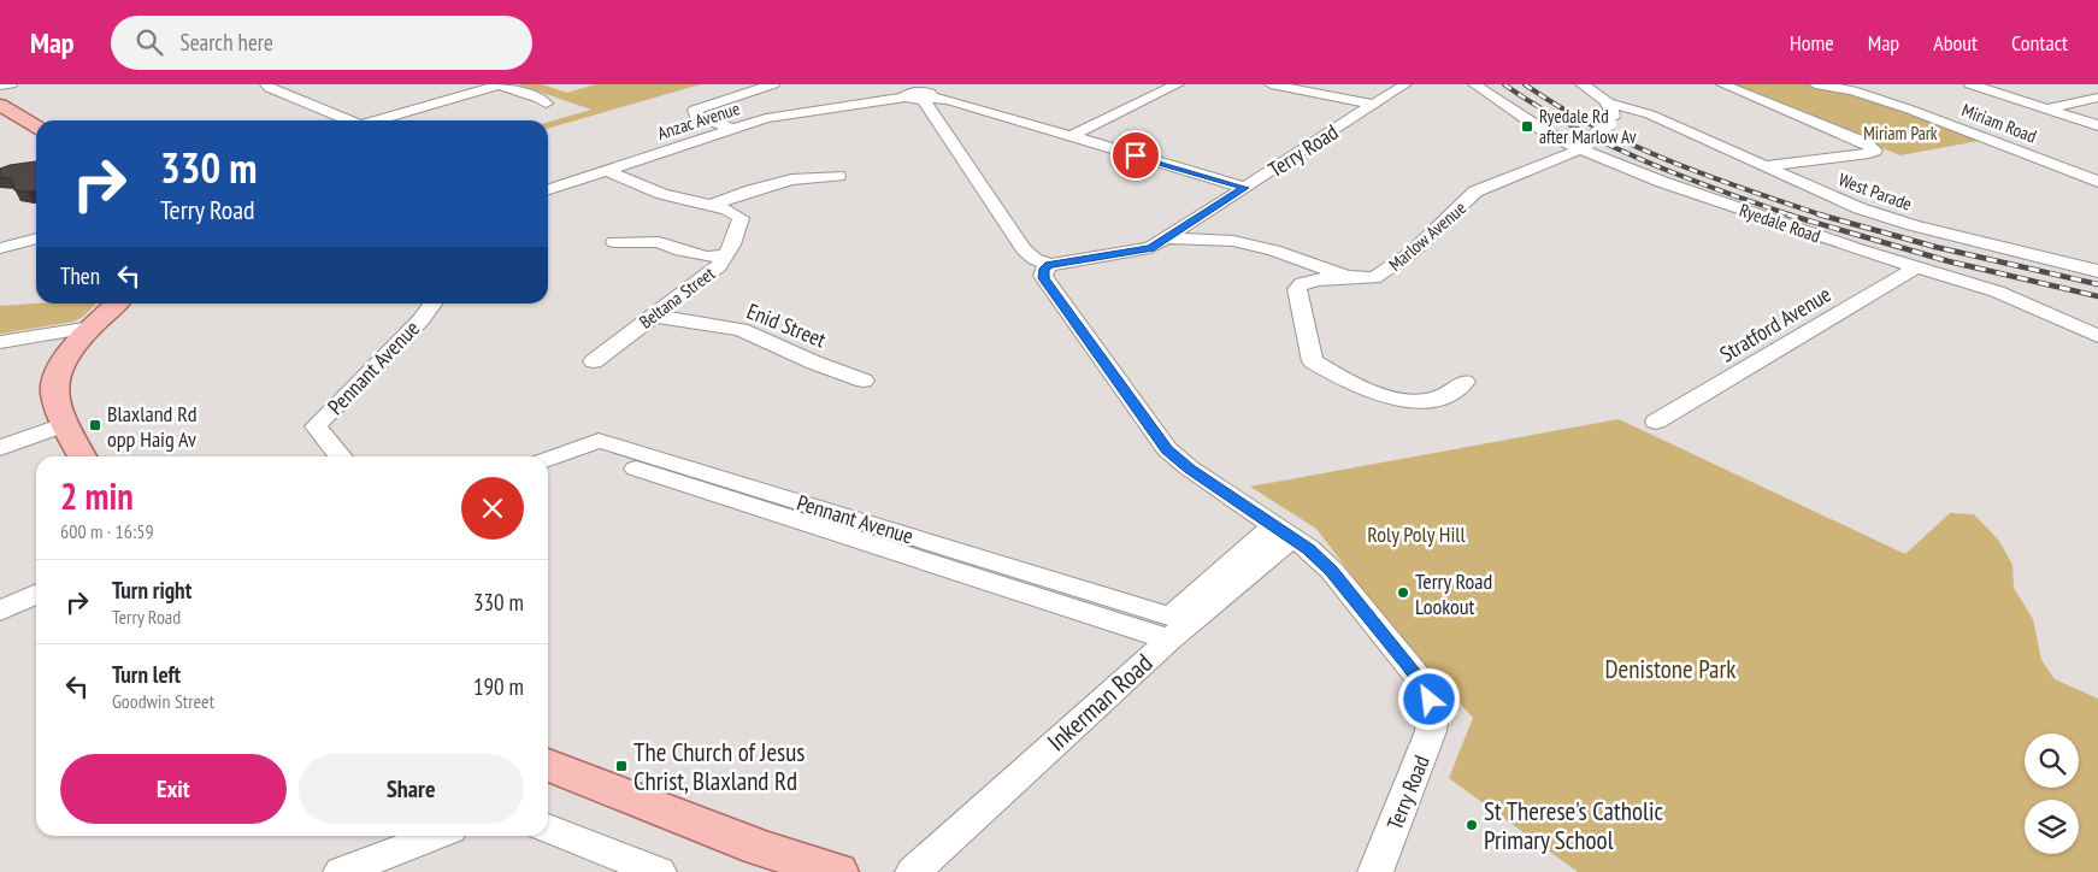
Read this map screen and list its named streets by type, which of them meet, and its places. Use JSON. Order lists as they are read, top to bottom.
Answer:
{
  "streets": {
    "street": [
      "Anzac Avenue",
      "Miriam Road",
      "Terry Road",
      "West Parade",
      "Ryedale Road",
      "Marlow Avenue",
      "Beltana Street",
      "Stratford Avenue",
      "Enid Street",
      "Pennant Avenue",
      "Inkerman Road"
    ]
  },
  "crossings": [
    ["Anzac Avenue", "Beltana Street"],
    ["Terry Road", "Inkerman Road"],
    ["West Parade", "Marlow Avenue"],
    ["Ryedale Road", "Marlow Avenue"],
    ["Ryedale Road", "Stratford Avenue"],
    ["Beltana Street", "Enid Street"],
    ["Pennant Avenue", "Inkerman Road"]
  ],
  "parks": ["Miriam Park", "Roly Poly Hill", "Denistone Park"],
  "places": {
    "transit": ["Ryedale Rd after Marlow Av", "Blaxland Rd opp Haig Av", "The Church of Jesus Christ, Blaxland Rd"],
    "other": ["Terry Road Lookout", "St Therese's Catholic Primary School"]
  },
  "page": {
    "header": "Map",
    "search": "Search here",
    "nav": [
      "Home",
      "Map",
      "About",
      "Contact"
    ],
    "turn": ["330 m", "Terry Road"],
    "then": "Then",
    "heading": ["2 min", "600 m · 16:59"],
    "list": [
      {
        "name": "Turn right",
        "note": "Terry Road",
        "value": "330 m"
      },
      {
        "name": "Turn left",
        "note": "Goodwin Street",
        "value": "190 m"
      }
    ],
    "buttons": ["Exit", "Share"]
  }
}
